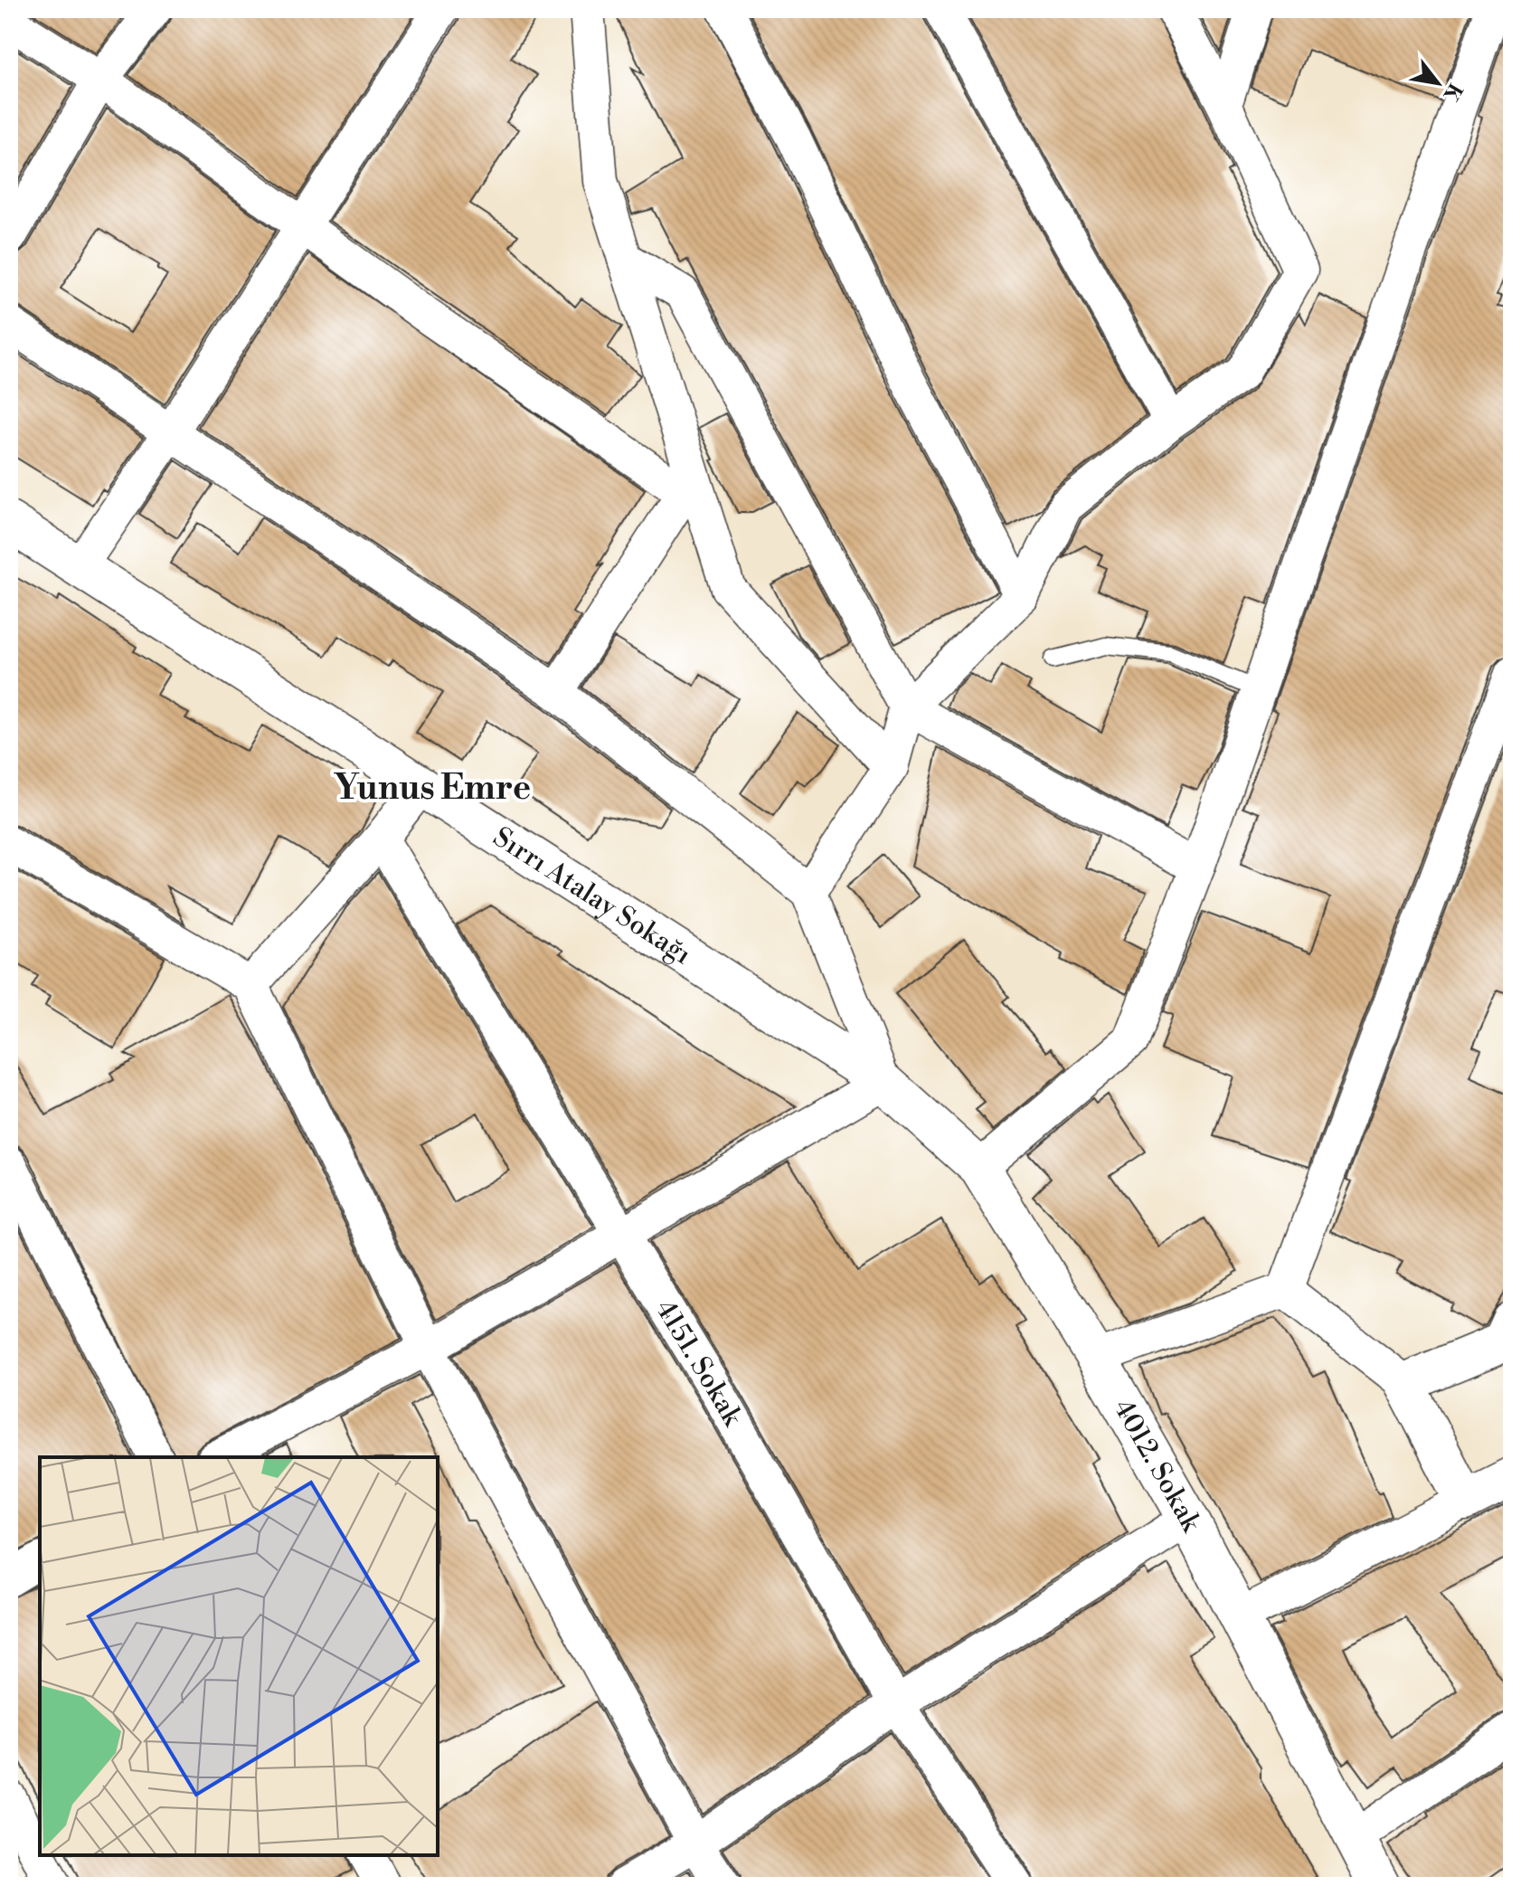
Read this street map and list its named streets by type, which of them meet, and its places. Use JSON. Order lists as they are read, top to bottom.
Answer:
{
  "streets": {
    "main road": ["Sırrı Atalay Sokağı", "4012. Sokak"],
    "street": ["4151. Sokak"]
  },
  "crossings": [
    ["Sırrı Atalay Sokağı", "4012. Sokak"]
  ],
  "districts": ["Yunus Emre"],
  "north": "bottom right"
}
